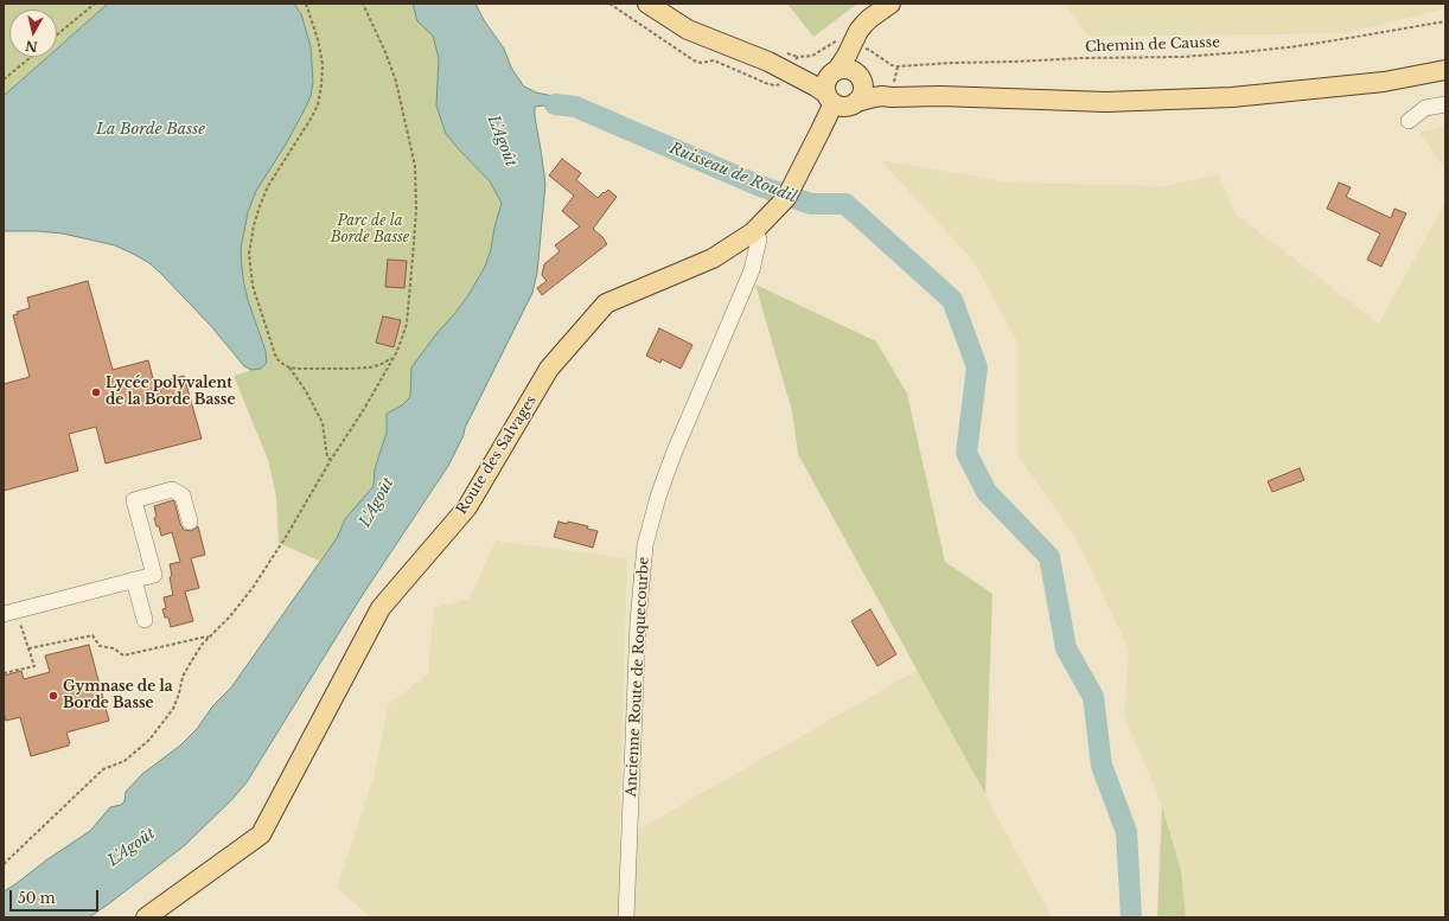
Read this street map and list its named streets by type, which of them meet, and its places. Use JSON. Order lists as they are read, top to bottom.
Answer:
{
  "streets": {
    "main road": ["Route des Salvages"],
    "street": ["Ancienne Route de Roquecourbe"],
    "path": ["Chemin de Causse"]
  },
  "crossings": [
    ["Route des Salvages", "Ancienne Route de Roquecourbe"]
  ],
  "water": ["La Borde Basse", "L'Agoût", "Ruisseau de Roudil"],
  "parks": ["Parc de la Borde Basse"],
  "places": ["Lycée polyvalent de la Borde Basse", "Gymnase de la Borde Basse"],
  "scale_bar": "50 m",
  "north": "bottom"
}
